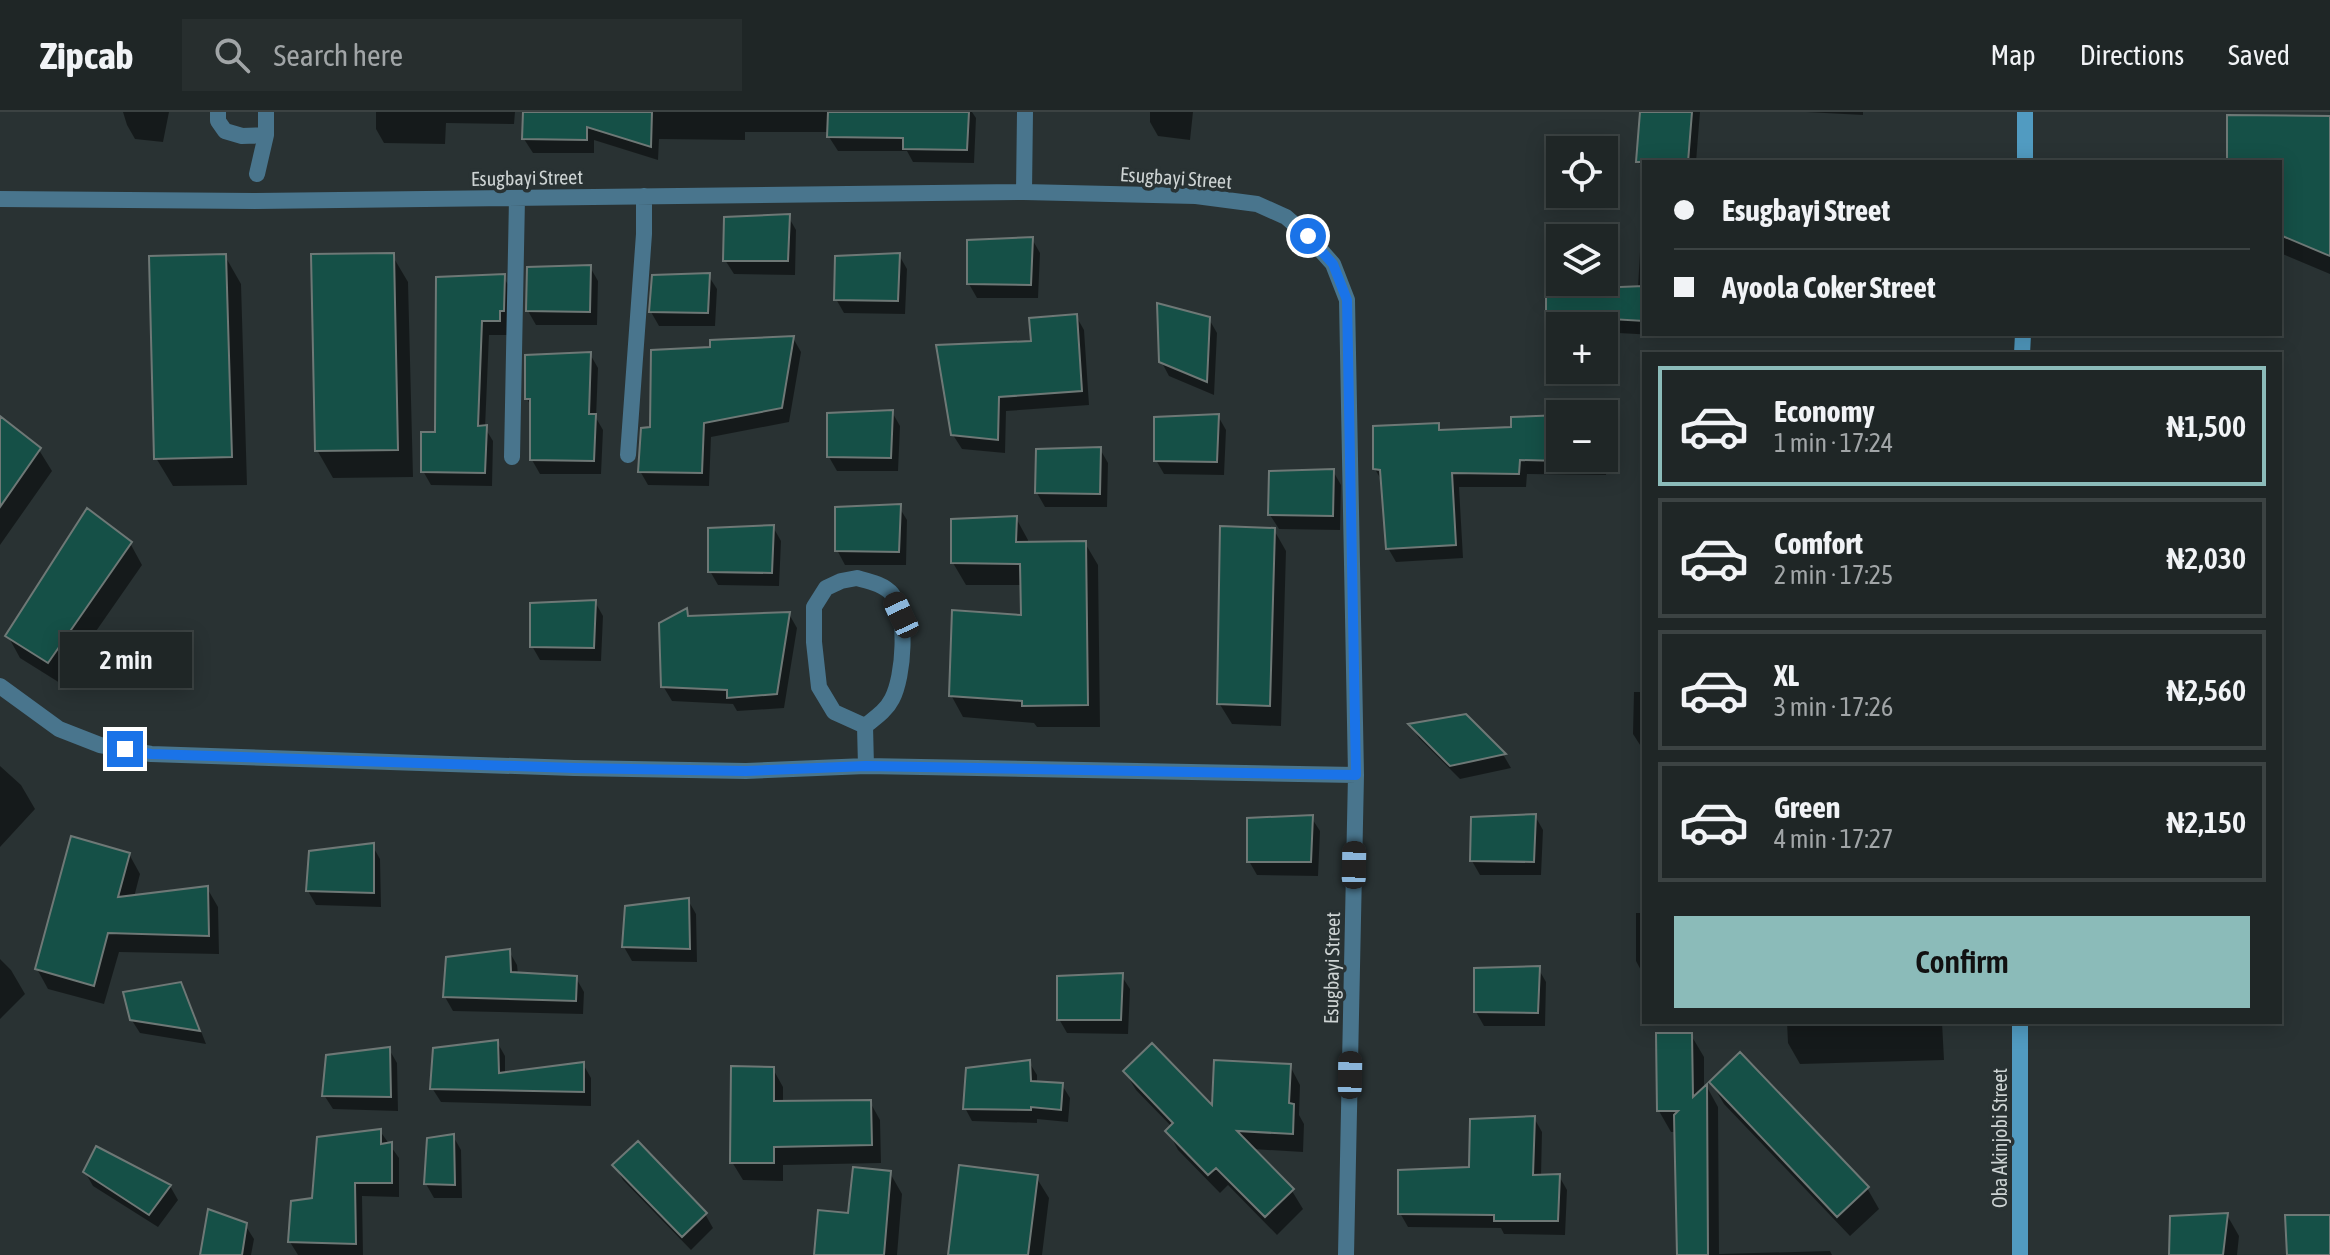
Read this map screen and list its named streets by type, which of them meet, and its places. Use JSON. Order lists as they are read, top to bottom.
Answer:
{
  "streets": {
    "street": ["Esugbayi Street", "Oba Akinjobi Street"]
  },
  "page": {
    "header": "Zipcab",
    "search": "Search here",
    "nav": ["Map", "Directions", "Saved"],
    "map_buttons": ["+", "−"],
    "banner": ["Esugbayi Street", "Ayoola Coker Street"],
    "list": [
      {
        "name": "Economy",
        "note": "1 min · 17:24",
        "value": "₦1,500"
      },
      {
        "name": "Comfort",
        "note": "2 min · 17:25",
        "value": "₦2,030"
      },
      {
        "name": "XL",
        "note": "3 min · 17:26",
        "value": "₦2,560"
      },
      {
        "name": "Green",
        "note": "4 min · 17:27",
        "value": "₦2,150"
      }
    ],
    "bubble": "2 min",
    "buttons": "Confirm"
  }
}
